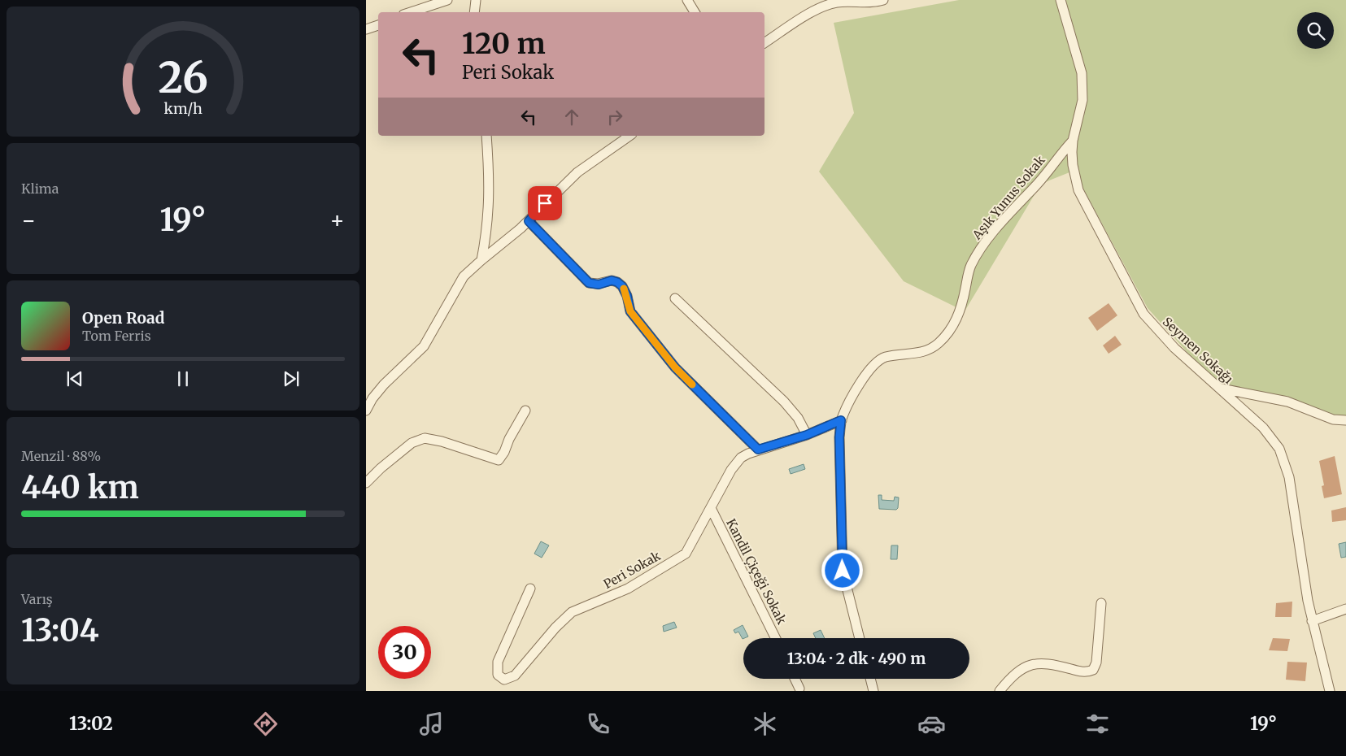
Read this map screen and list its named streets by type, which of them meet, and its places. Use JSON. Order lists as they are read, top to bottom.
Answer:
{
  "streets": {
    "street": [
      "Aşık Yunus Sokak",
      "Seymen Sokağı",
      "Peri Sokak",
      "Kandil Çiçeği Sokak"
    ]
  },
  "crossings": [
    ["Aşık Yunus Sokak", "Seymen Sokağı"],
    ["Aşık Yunus Sokak", "Peri Sokak"],
    ["Peri Sokak", "Kandil Çiçeği Sokak"]
  ],
  "page": {
    "turn": ["120 m", "Peri Sokak"],
    "tile": [
      "Klima",
      ["Menzil · 88%", "440 km"],
      ["Varış", "13:04"]
    ],
    "heat": ["−", "19°", "+"],
    "song": ["Open Road", "Tom Ferris"],
    "limit": "30",
    "trip": "13:04 · 2 dk · 490 m",
    "tabs": ["13:02", "19°"],
    "gauge": ["26", "km/h"]
  }
}
